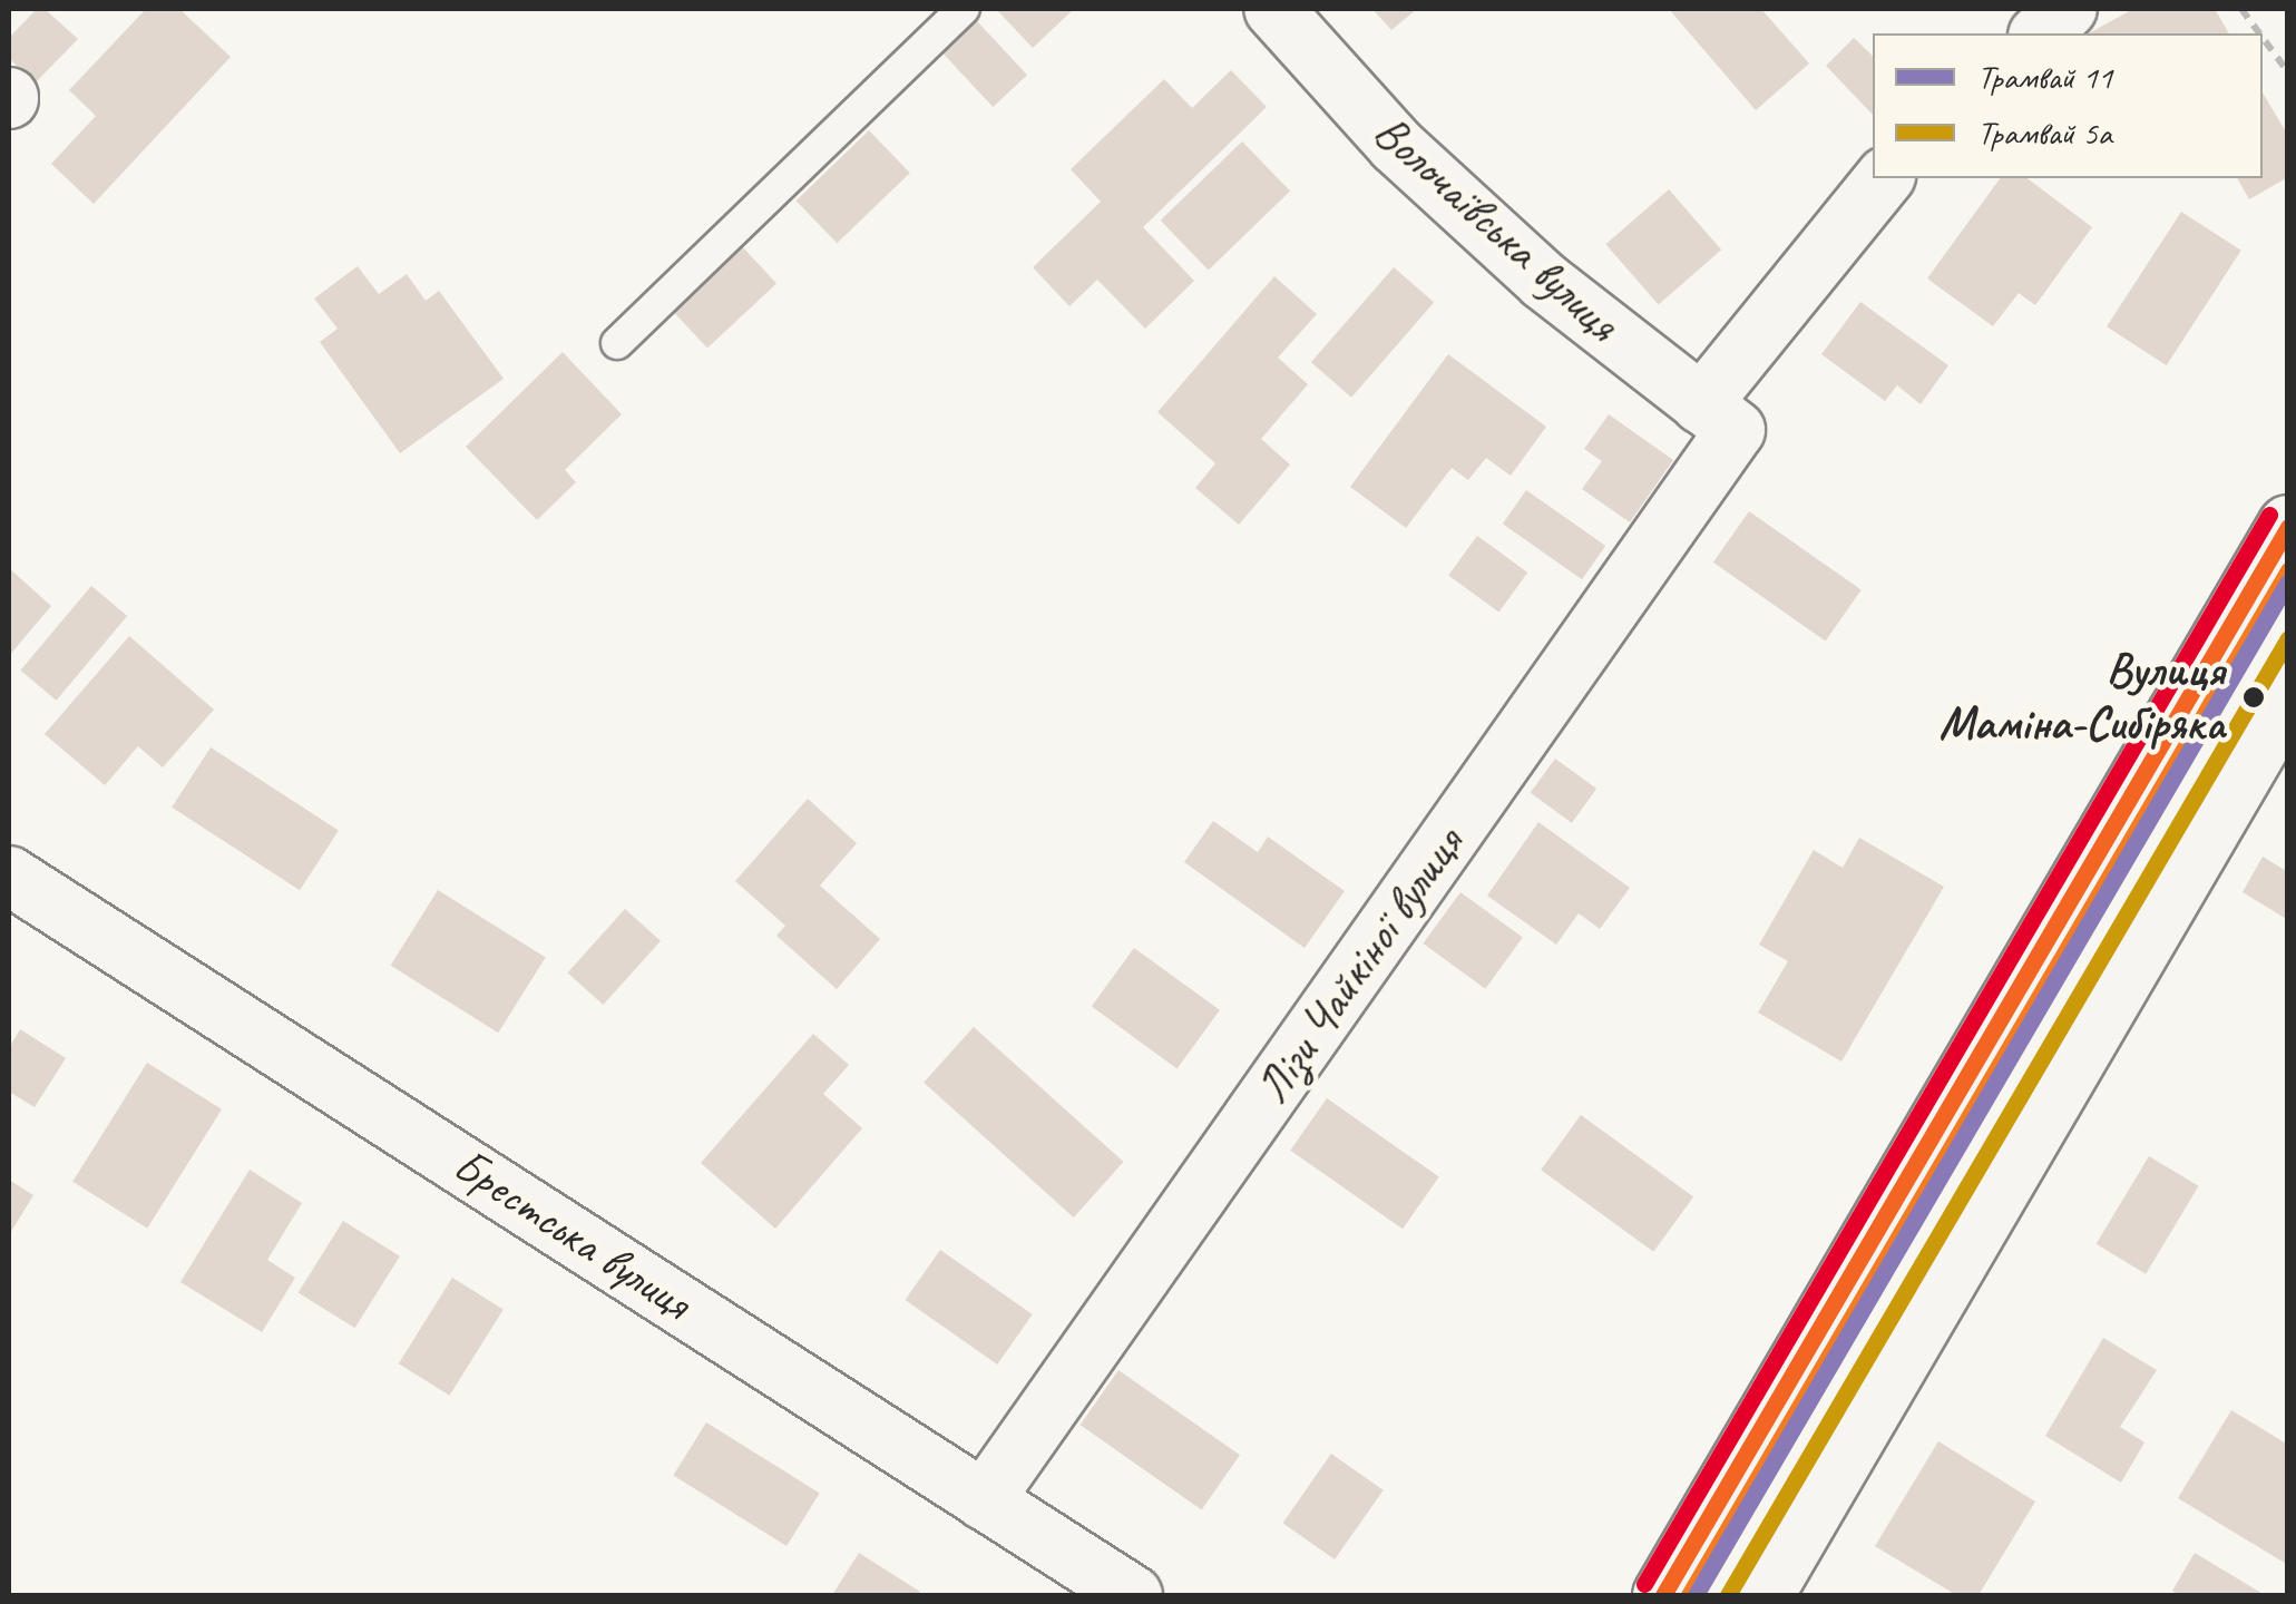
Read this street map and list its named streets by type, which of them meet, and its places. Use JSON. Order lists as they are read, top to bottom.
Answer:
{
  "streets": {
    "street": ["Волочаївська вулиця", "Лізи Чайкіної вулиця", "Брестська вулиця"]
  },
  "crossings": [
    ["Волочаївська вулиця", "Лізи Чайкіної вулиця"],
    ["Лізи Чайкіної вулиця", "Брестська вулиця"]
  ],
  "places": ["Вулиця Маміна-Сибіряка"],
  "lines": ["tram line 11", "tram line 5а"],
  "legend": ["Трамвай 11", "Трамвай 5а"]
}
